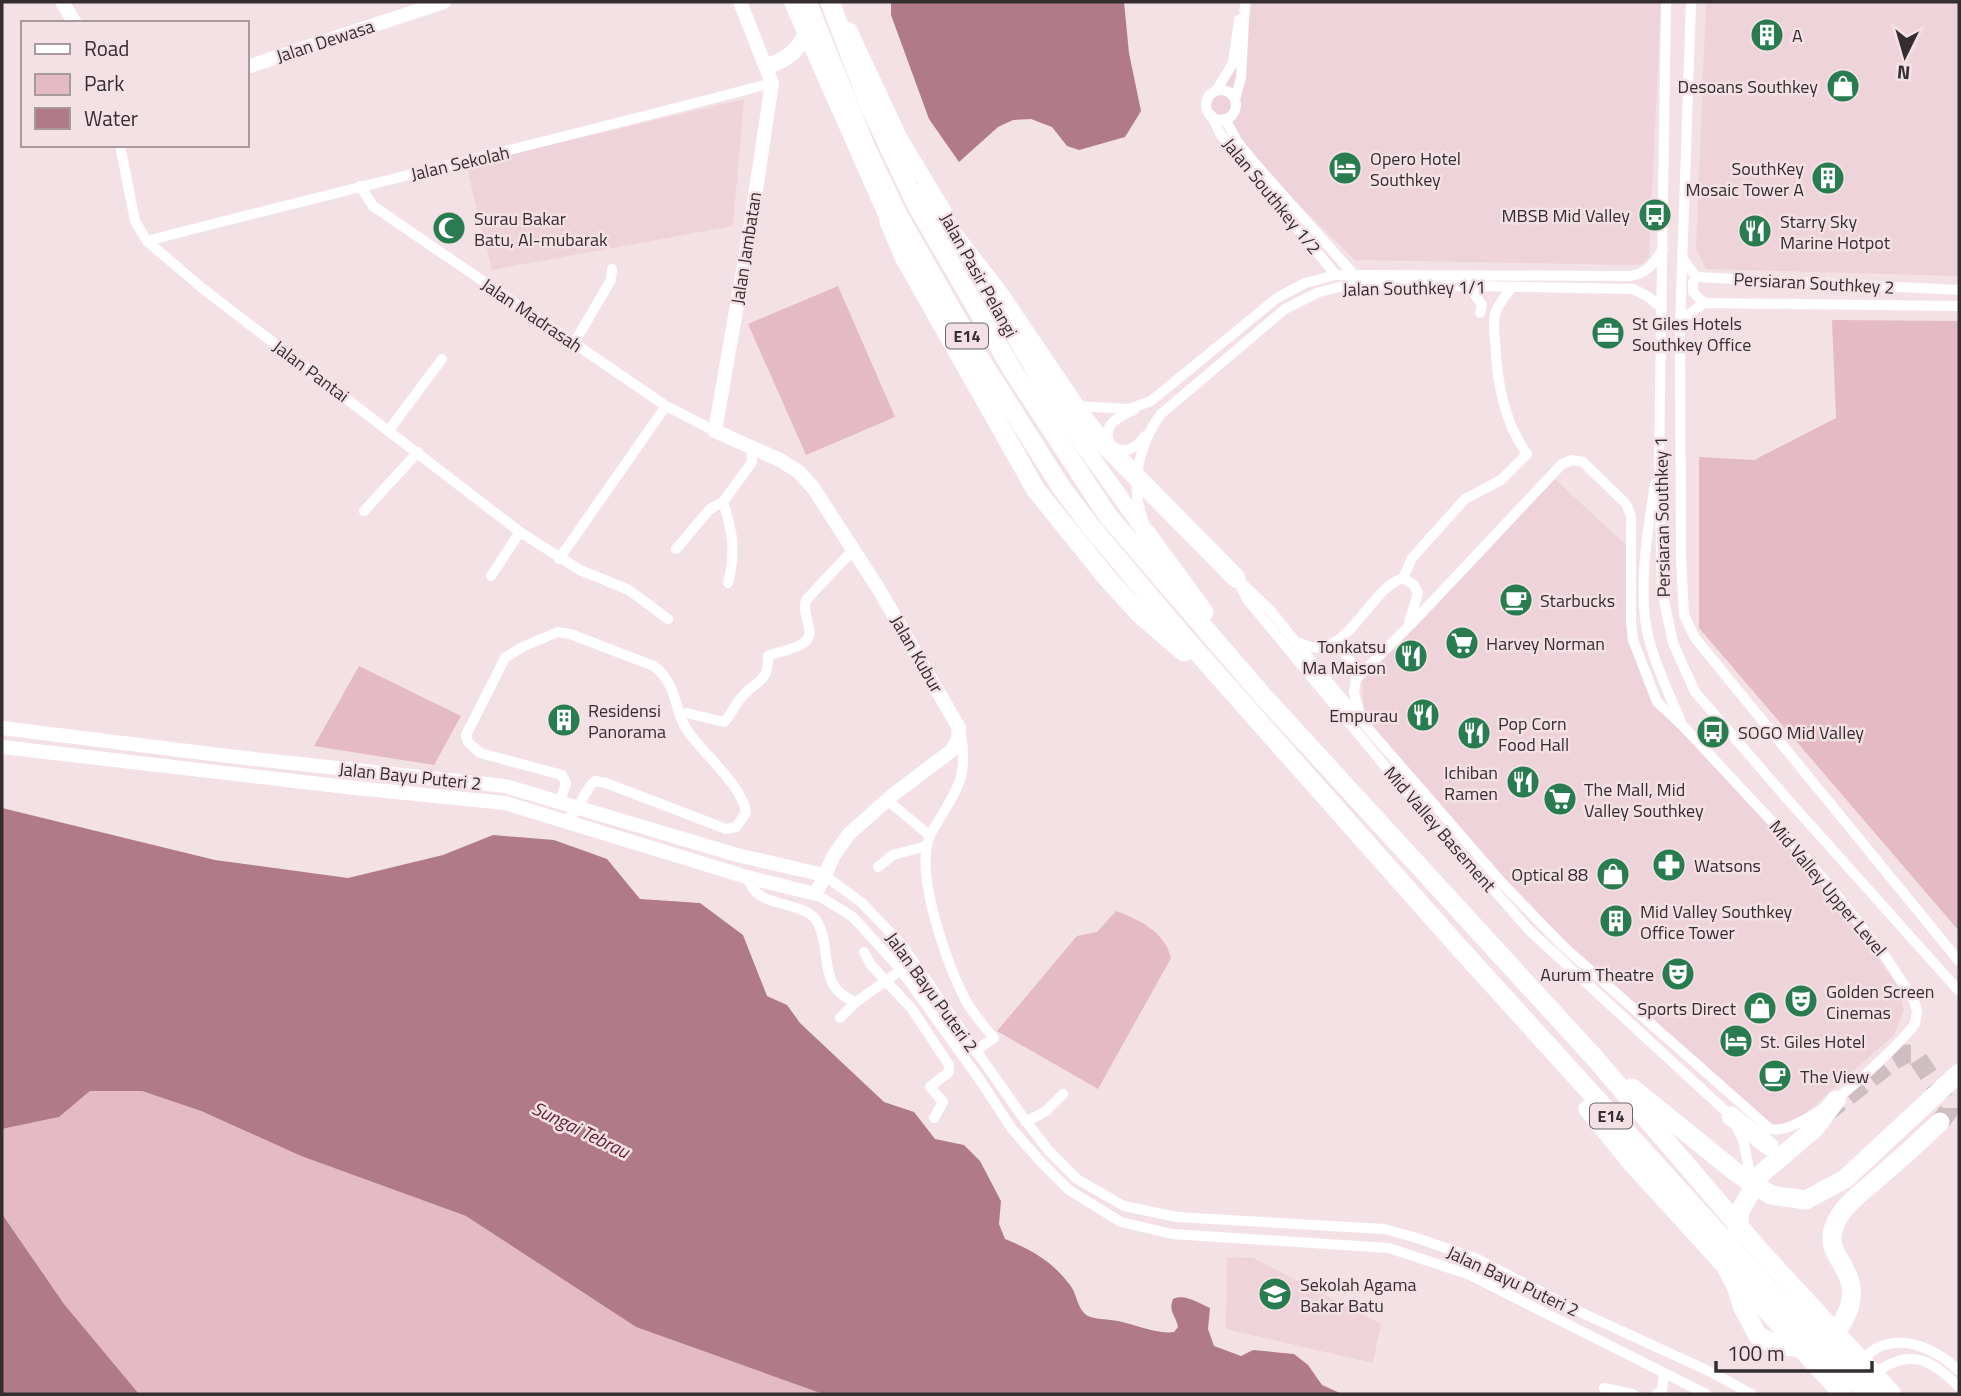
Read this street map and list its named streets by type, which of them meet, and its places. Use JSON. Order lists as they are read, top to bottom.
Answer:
{
  "streets": {
    "highway": ["E14"],
    "main road": ["Jalan Pasir Pelangi"],
    "street": [
      "Jalan Dewasa",
      "Jalan Sekolah",
      "Jalan Southkey 1/2",
      "Jalan Jambatan",
      "Persiaran Southkey 2",
      "Jalan Southkey 1/1",
      "Jalan Madrasah",
      "Jalan Pantai",
      "Persiaran Southkey 1",
      "Jalan Kubur",
      "Jalan Bayu Puteri 2",
      "Mid Valley Basement",
      "Mid Valley Upper Level"
    ]
  },
  "crossings": [
    ["Jalan Sekolah", "Jalan Jambatan"],
    ["Jalan Sekolah", "Jalan Madrasah"],
    ["Jalan Sekolah", "Jalan Pantai"],
    ["Jalan Southkey 1/2", "Jalan Southkey 1/1"],
    ["Jalan Jambatan", "Jalan Madrasah"],
    ["Jalan Jambatan", "Jalan Kubur"],
    ["Jalan Southkey 1/1", "Persiaran Southkey 1"],
    ["Jalan Madrasah", "Jalan Kubur"],
    ["Mid Valley Basement", "Mid Valley Upper Level"]
  ],
  "water": ["Sungai Tebrau"],
  "places": {
    "building": [
      "A",
      "SouthKey Mosaic Tower A",
      "Residensi Panorama",
      "Mid Valley Southkey Office Tower"
    ],
    "shop": ["Desoans Southkey", "Optical 88", "Sports Direct"],
    "hotel": ["Opero Hotel Southkey", "St. Giles Hotel"],
    "bus stop": ["MBSB Mid Valley", "SOGO Mid Valley"],
    "mosque": ["Surau Bakar Batu, Al-mubarak"],
    "restaurant": [
      "Starry Sky Marine Hotpot",
      "Tonkatsu Ma Maison",
      "Empurau",
      "Pop Corn Food Hall",
      "Ichiban Ramen"
    ],
    "office": ["St Giles Hotels Southkey Office"],
    "cafe": ["Starbucks", "The View"],
    "supermarket": ["Harvey Norman", "The Mall, Mid Valley Southkey"],
    "pharmacy": ["Watsons"],
    "theatre": ["Aurum Theatre", "Golden Screen Cinemas"],
    "school or university": ["Sekolah Agama Bakar Batu"]
  },
  "legend": ["Road", "Park", "Water"],
  "scale_bar": "100 m",
  "north": "bottom"
}
